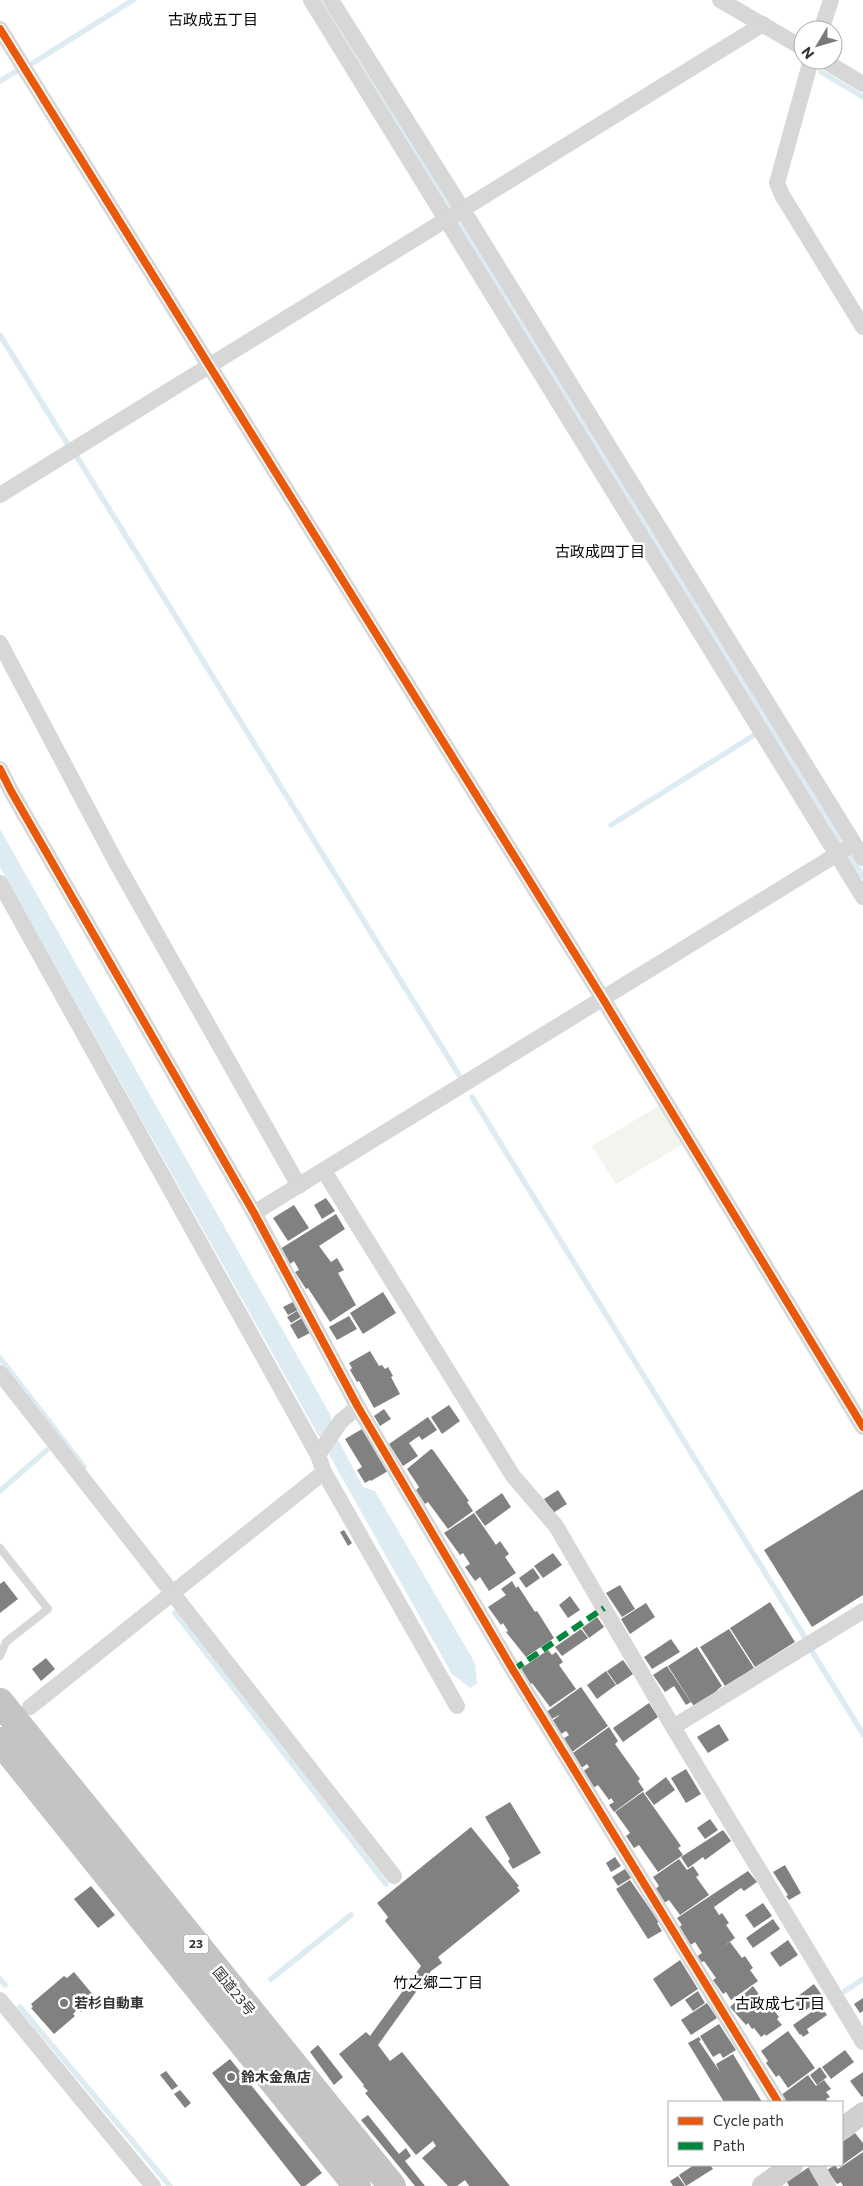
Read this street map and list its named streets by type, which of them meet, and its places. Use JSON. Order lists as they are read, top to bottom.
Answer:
{
  "streets": {
    "highway": ["23", "国道23号"]
  },
  "districts": [
    "古政成五丁目",
    "古政成四丁目",
    "竹之郷二丁目",
    "古政成七丁目"
  ],
  "places": ["若杉自動車", "鈴木金魚店"],
  "legend": ["Cycle path", "Path"],
  "north": "bottom left"
}
